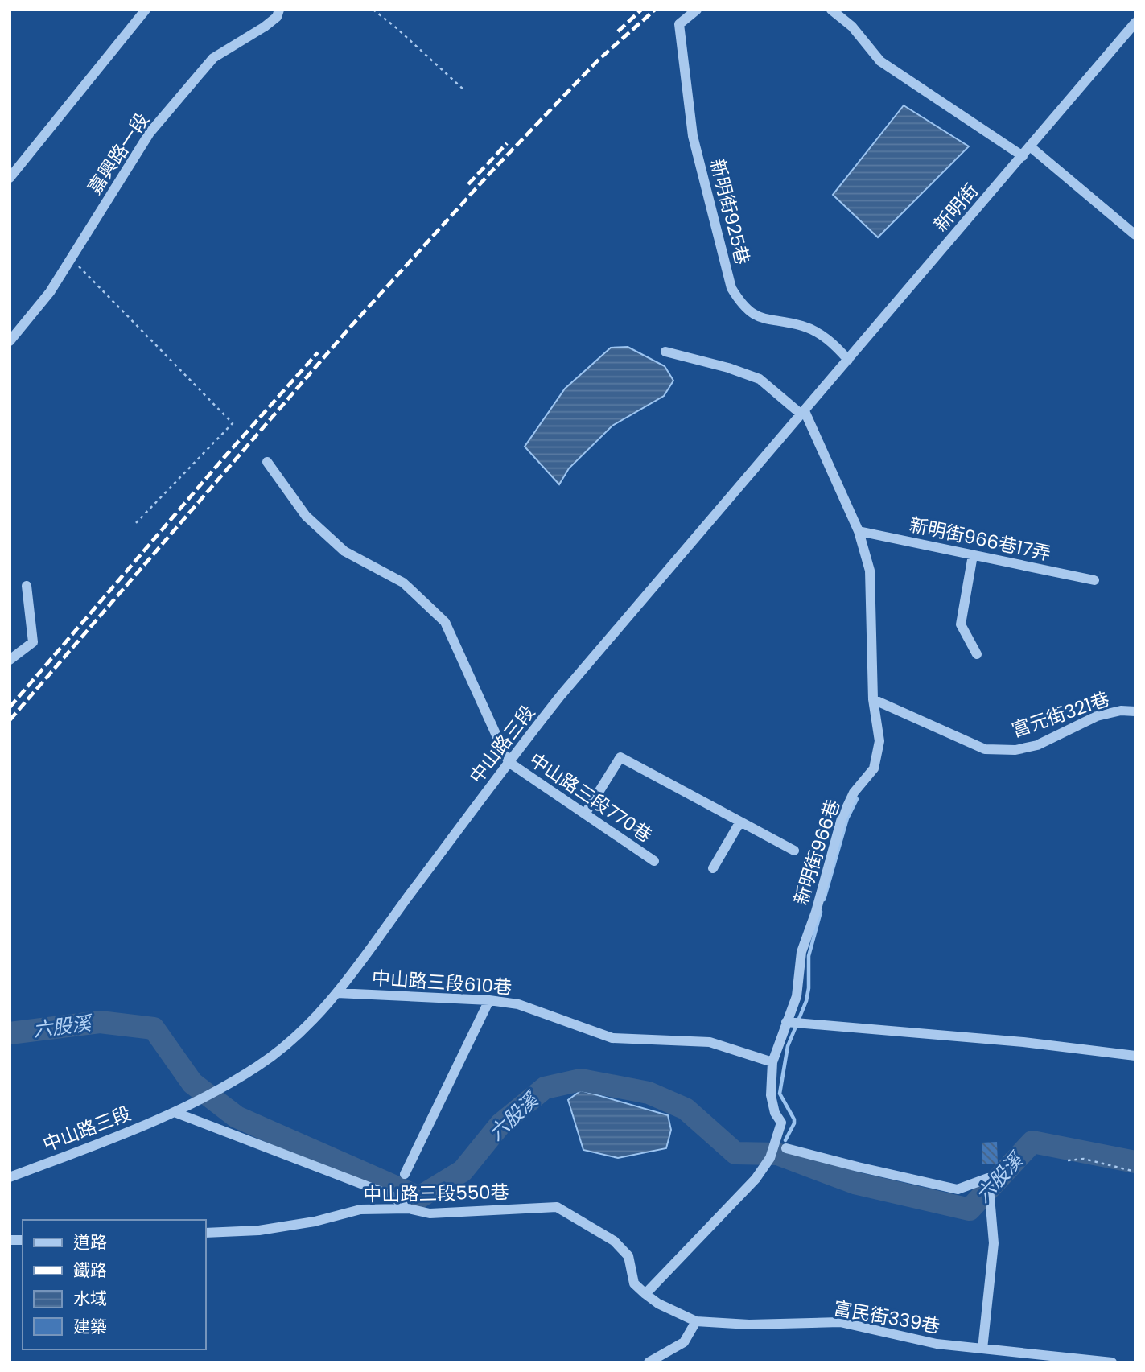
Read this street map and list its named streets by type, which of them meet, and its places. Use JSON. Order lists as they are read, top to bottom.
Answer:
{
  "streets": {
    "street": [
      "嘉興路一段",
      "新明街",
      "新明街925巷",
      "新明街966巷17弄",
      "富元街321巷",
      "中山路三段",
      "中山路三段770巷",
      "新明街966巷",
      "中山路三段610巷",
      "中山路三段550巷",
      "富民街339巷"
    ]
  },
  "crossings": [
    ["新明街", "新明街925巷"],
    ["新明街", "中山路三段"],
    ["新明街", "新明街966巷"],
    ["新明街966巷17弄", "新明街966巷"],
    ["富元街321巷", "新明街966巷"],
    ["中山路三段", "中山路三段770巷"],
    ["中山路三段", "新明街966巷"],
    ["中山路三段", "中山路三段610巷"],
    ["新明街966巷", "中山路三段610巷"],
    ["新明街966巷", "中山路三段550巷"],
    ["中山路三段550巷", "富民街339巷"]
  ],
  "water": ["六股溪"],
  "legend": [
    "道路",
    "鐵路",
    "水域",
    "建築"
  ]
}
